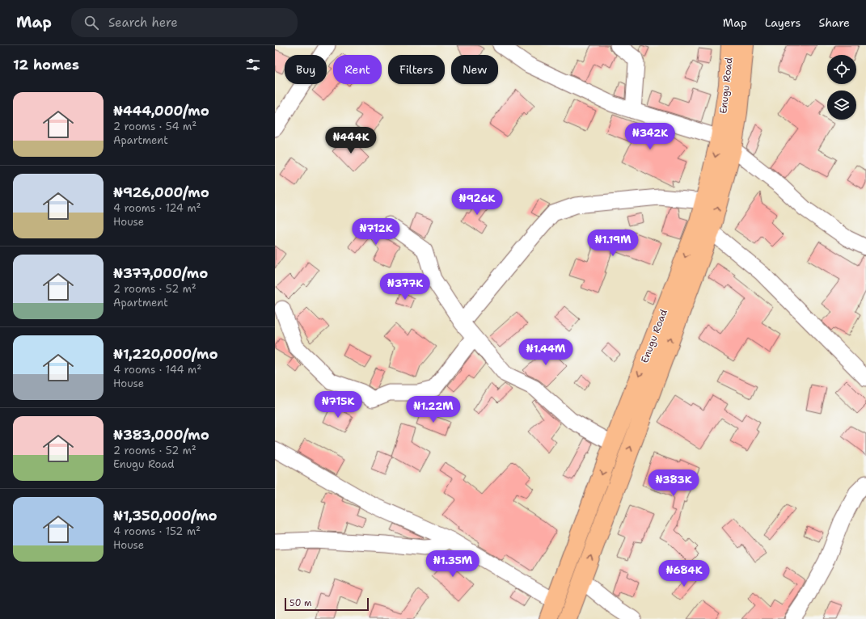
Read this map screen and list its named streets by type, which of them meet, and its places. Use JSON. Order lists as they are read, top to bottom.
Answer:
{
  "streets": {
    "main road": ["Enugu Road"]
  },
  "scale_bar": "50 m",
  "page": {
    "header": "Map",
    "search": "Search here",
    "nav": ["Map", "Layers", "Share"],
    "heading": "12 homes",
    "chip": [
      "Buy",
      "Rent",
      "Filters",
      "New"
    ],
    "list": [
      {
        "name": "₦444,000/mo",
        "note": "2 rooms · 54 m² · Apartment"
      },
      {
        "name": "₦926,000/mo",
        "note": "4 rooms · 124 m² · House"
      },
      {
        "name": "₦377,000/mo",
        "note": "2 rooms · 52 m² · Apartment"
      },
      {
        "name": "₦1,220,000/mo",
        "note": "4 rooms · 144 m² · House"
      },
      {
        "name": "₦383,000/mo",
        "note": "2 rooms · 52 m² · Enugu Road"
      },
      {
        "name": "₦1,350,000/mo",
        "note": "4 rooms · 152 m² · House"
      }
    ],
    "price": [
      "₦342K",
      "₦444K",
      "₦926K",
      "₦712K",
      "₦1.19M",
      "₦377K",
      "₦1.44M",
      "₦715K",
      "₦1.22M",
      "₦383K",
      "₦1.35M",
      "₦684K"
    ],
    "scale": "50 m"
  }
}
